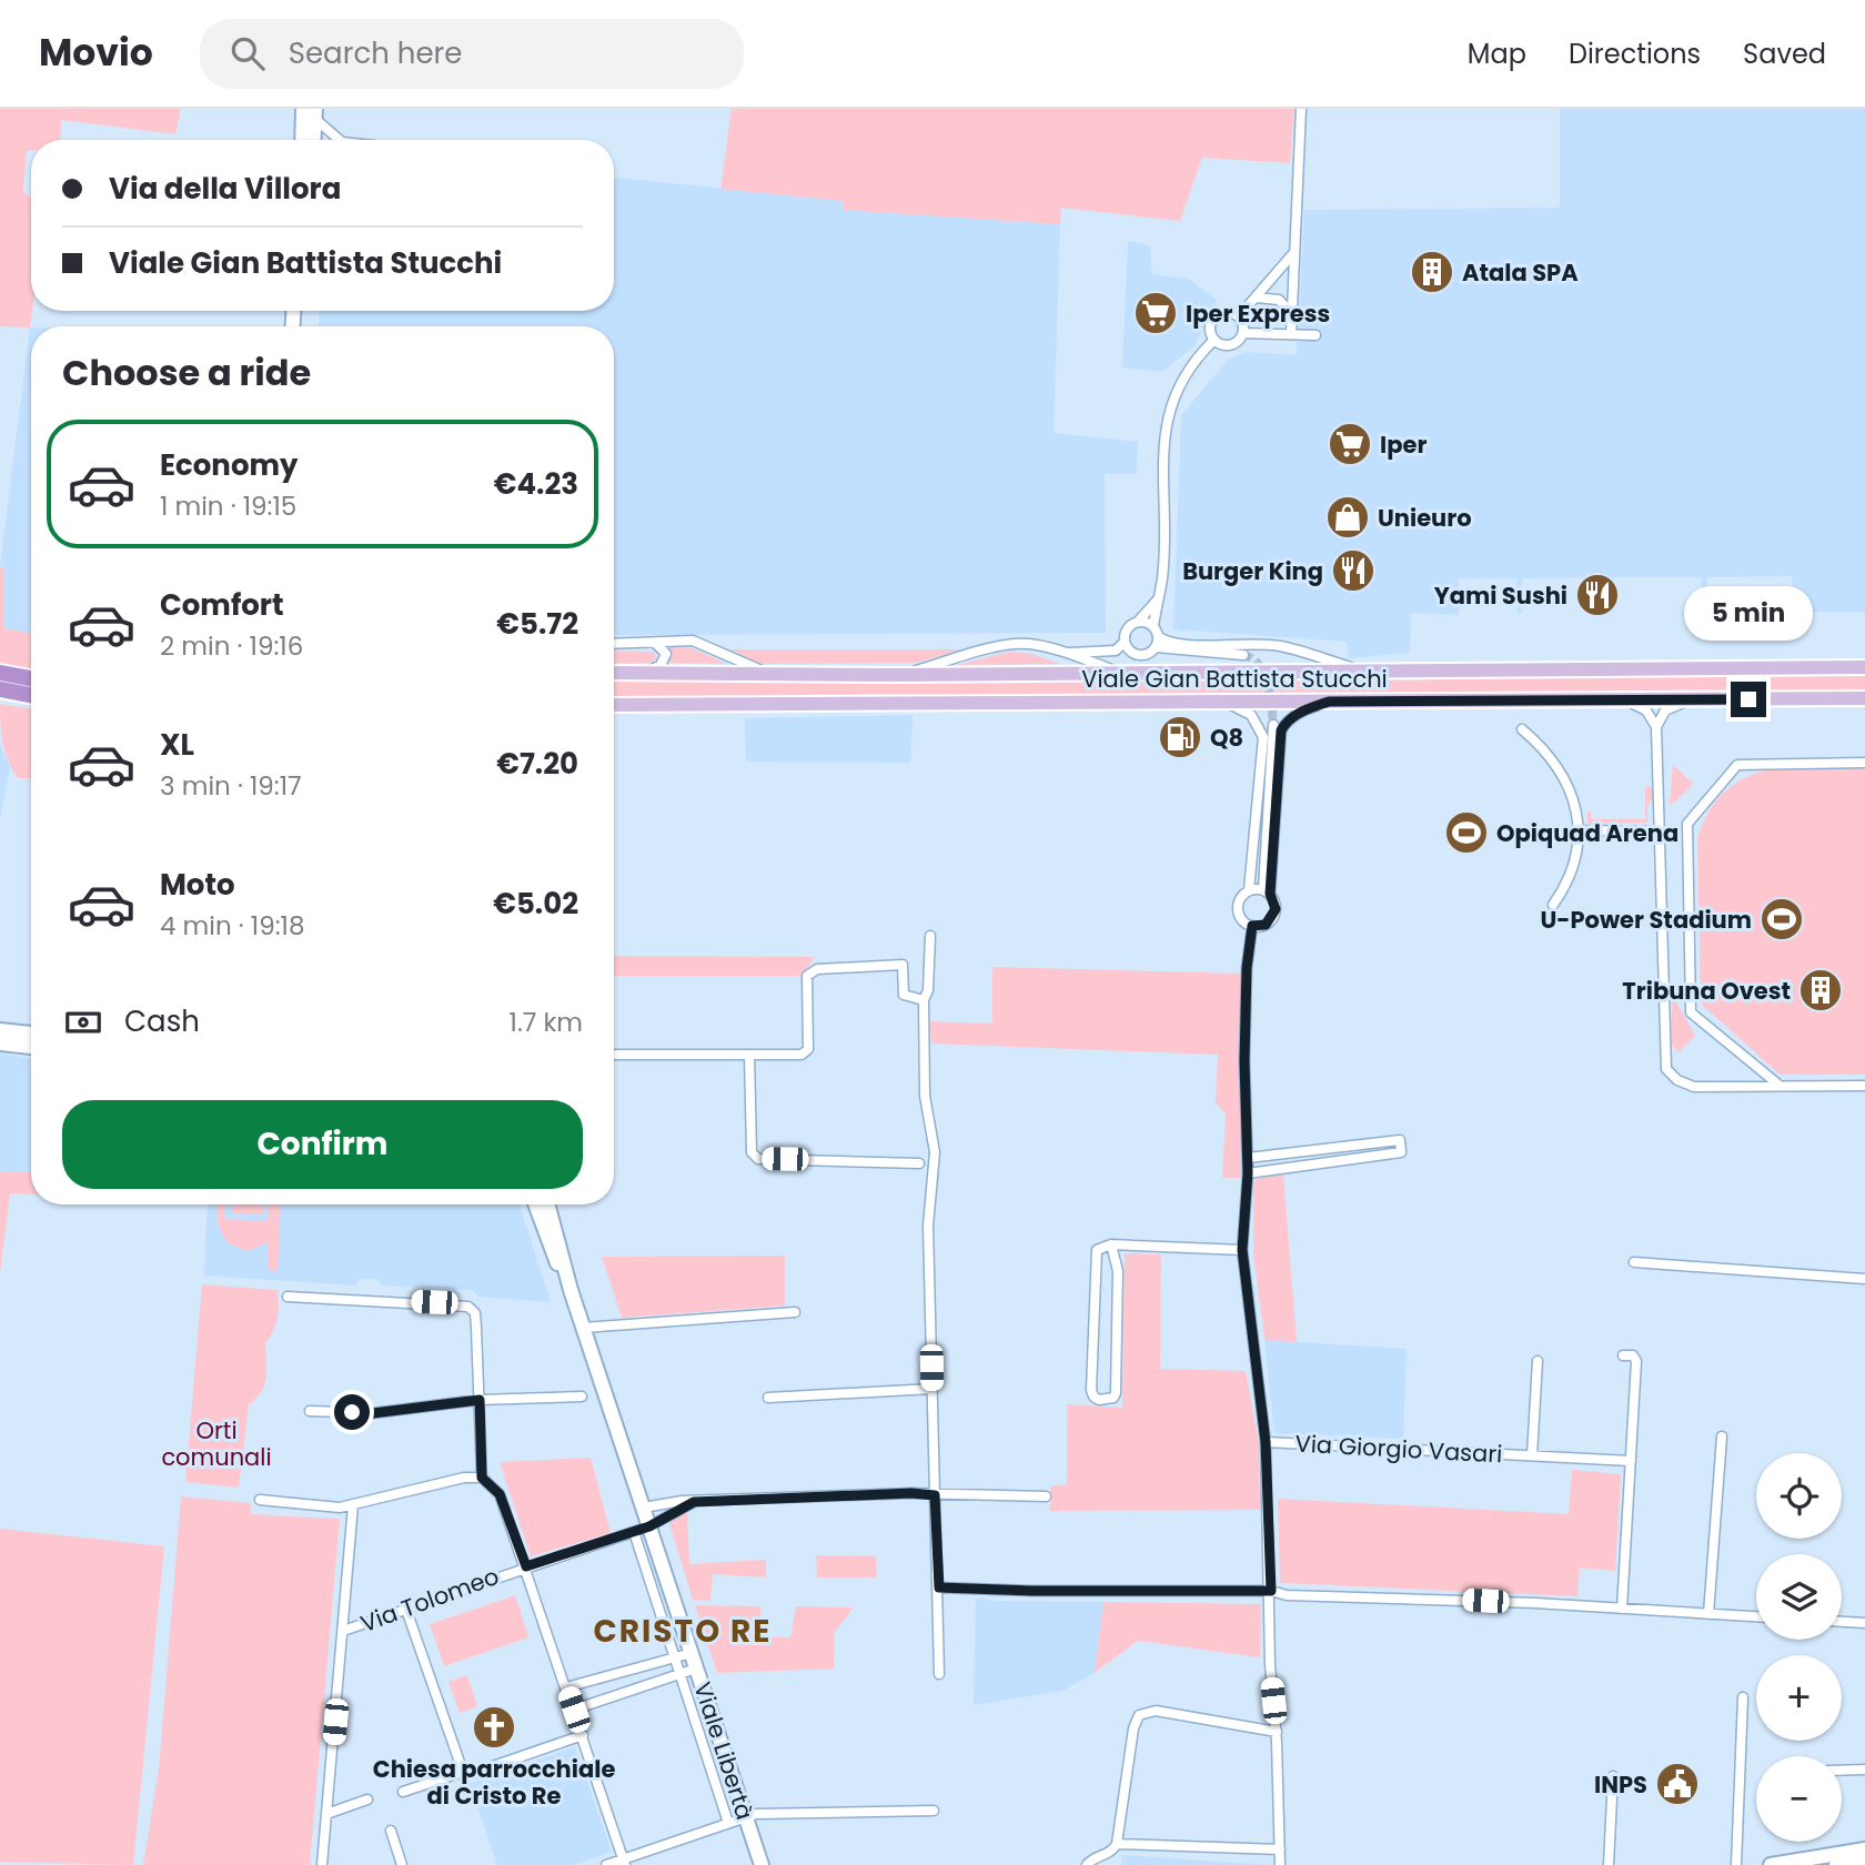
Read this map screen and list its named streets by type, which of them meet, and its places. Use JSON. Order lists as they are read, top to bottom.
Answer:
{
  "streets": {
    "main road": ["Viale Gian Battista Stucchi", "Viale Libertà"],
    "street": ["Via Giorgio Vasari", "Via Tolomeo"]
  },
  "crossings": [
    ["Via Tolomeo", "Viale Libertà"]
  ],
  "districts": ["CRISTO RE"],
  "parks": ["Orti comunali"],
  "places": {
    "building": ["Atala SPA", "Tribuna Ovest"],
    "supermarket": ["Iper Express", "Iper"],
    "shop": ["Unieuro"],
    "restaurant": ["Burger King", "Yami Sushi"],
    "fuel station": ["Q8"],
    "sports": ["Opiquad Arena", "U-Power Stadium"],
    "church": ["Chiesa parrocchiale di Cristo Re"],
    "public building": ["INPS"]
  },
  "page": {
    "header": "Movio",
    "search": "Search here",
    "nav": ["Map", "Directions", "Saved"],
    "banner": ["Via della Villora", "Viale Gian Battista Stucchi"],
    "heading": "Choose a ride",
    "list": [
      {
        "name": "Economy",
        "note": "1 min · 19:15",
        "value": "€4.23"
      },
      {
        "name": "Comfort",
        "note": "2 min · 19:16",
        "value": "€5.72"
      },
      {
        "name": "XL",
        "note": "3 min · 19:17",
        "value": "€7.20"
      },
      {
        "name": "Moto",
        "note": "4 min · 19:18",
        "value": "€5.02"
      }
    ],
    "bubble": "5 min",
    "pay": ["Cash", "1.7 km"],
    "buttons": "Confirm",
    "map_buttons": ["+", "−"]
  }
}
